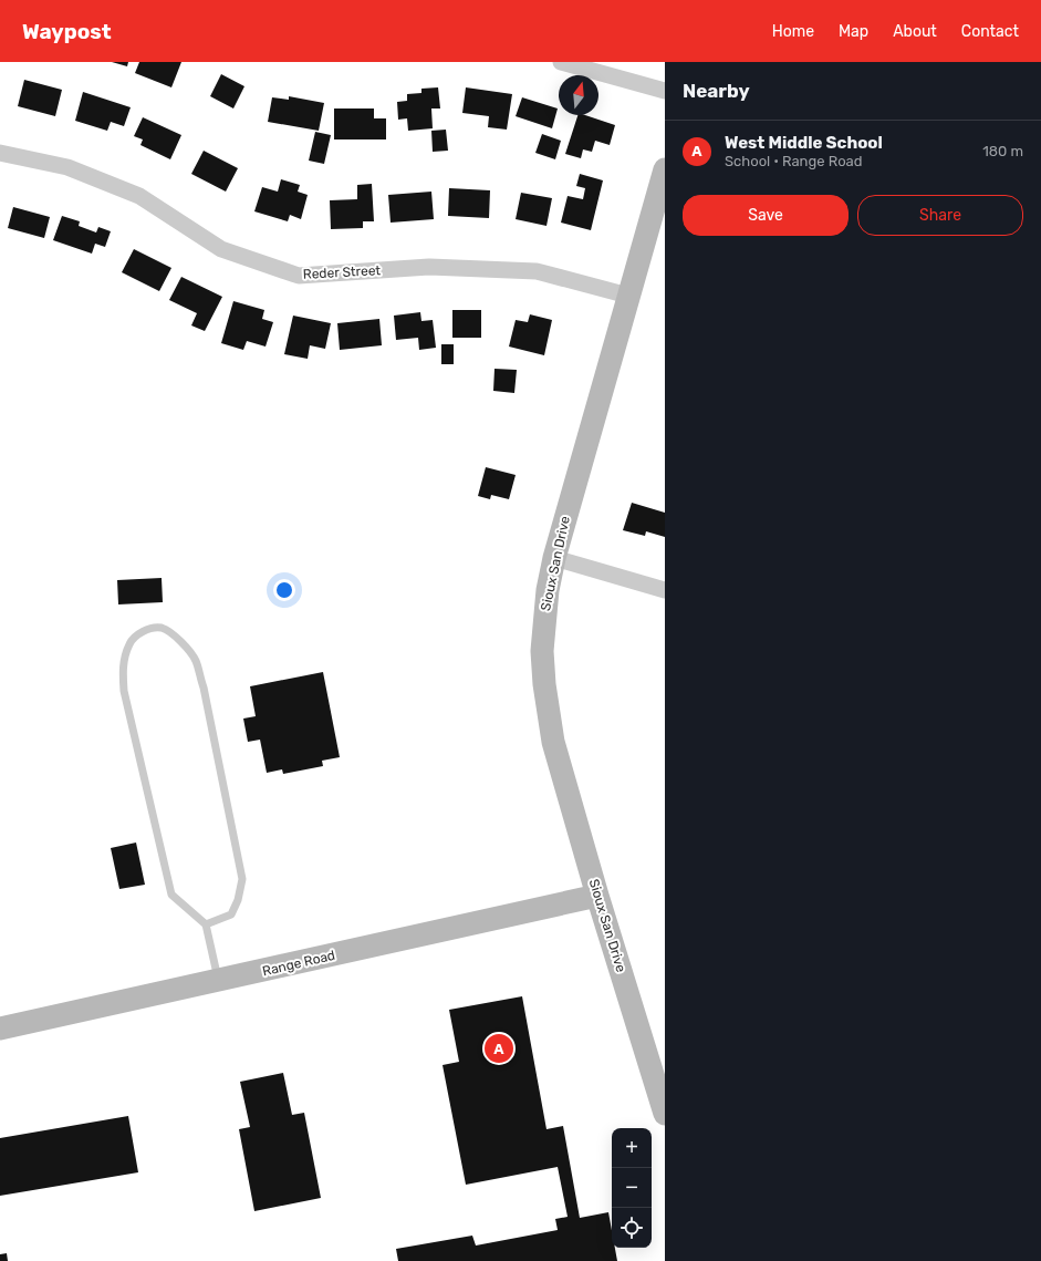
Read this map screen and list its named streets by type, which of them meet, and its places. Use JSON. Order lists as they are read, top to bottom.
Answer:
{
  "streets": {
    "street": ["Reder Street", "Sioux San Drive", "Range Road"]
  },
  "crossings": [
    ["Reder Street", "Sioux San Drive"],
    ["Sioux San Drive", "Range Road"]
  ],
  "north": "top",
  "page": {
    "header": "Waypost",
    "nav": [
      "Home",
      "Map",
      "About",
      "Contact"
    ],
    "heading": "Nearby",
    "list": [
      {
        "mark": "A",
        "name": "West Middle School",
        "note": "School · Range Road",
        "value": "180 m"
      }
    ],
    "buttons": ["Save", "Share"],
    "pins": "A",
    "map_buttons": ["+", "−"]
  }
}
